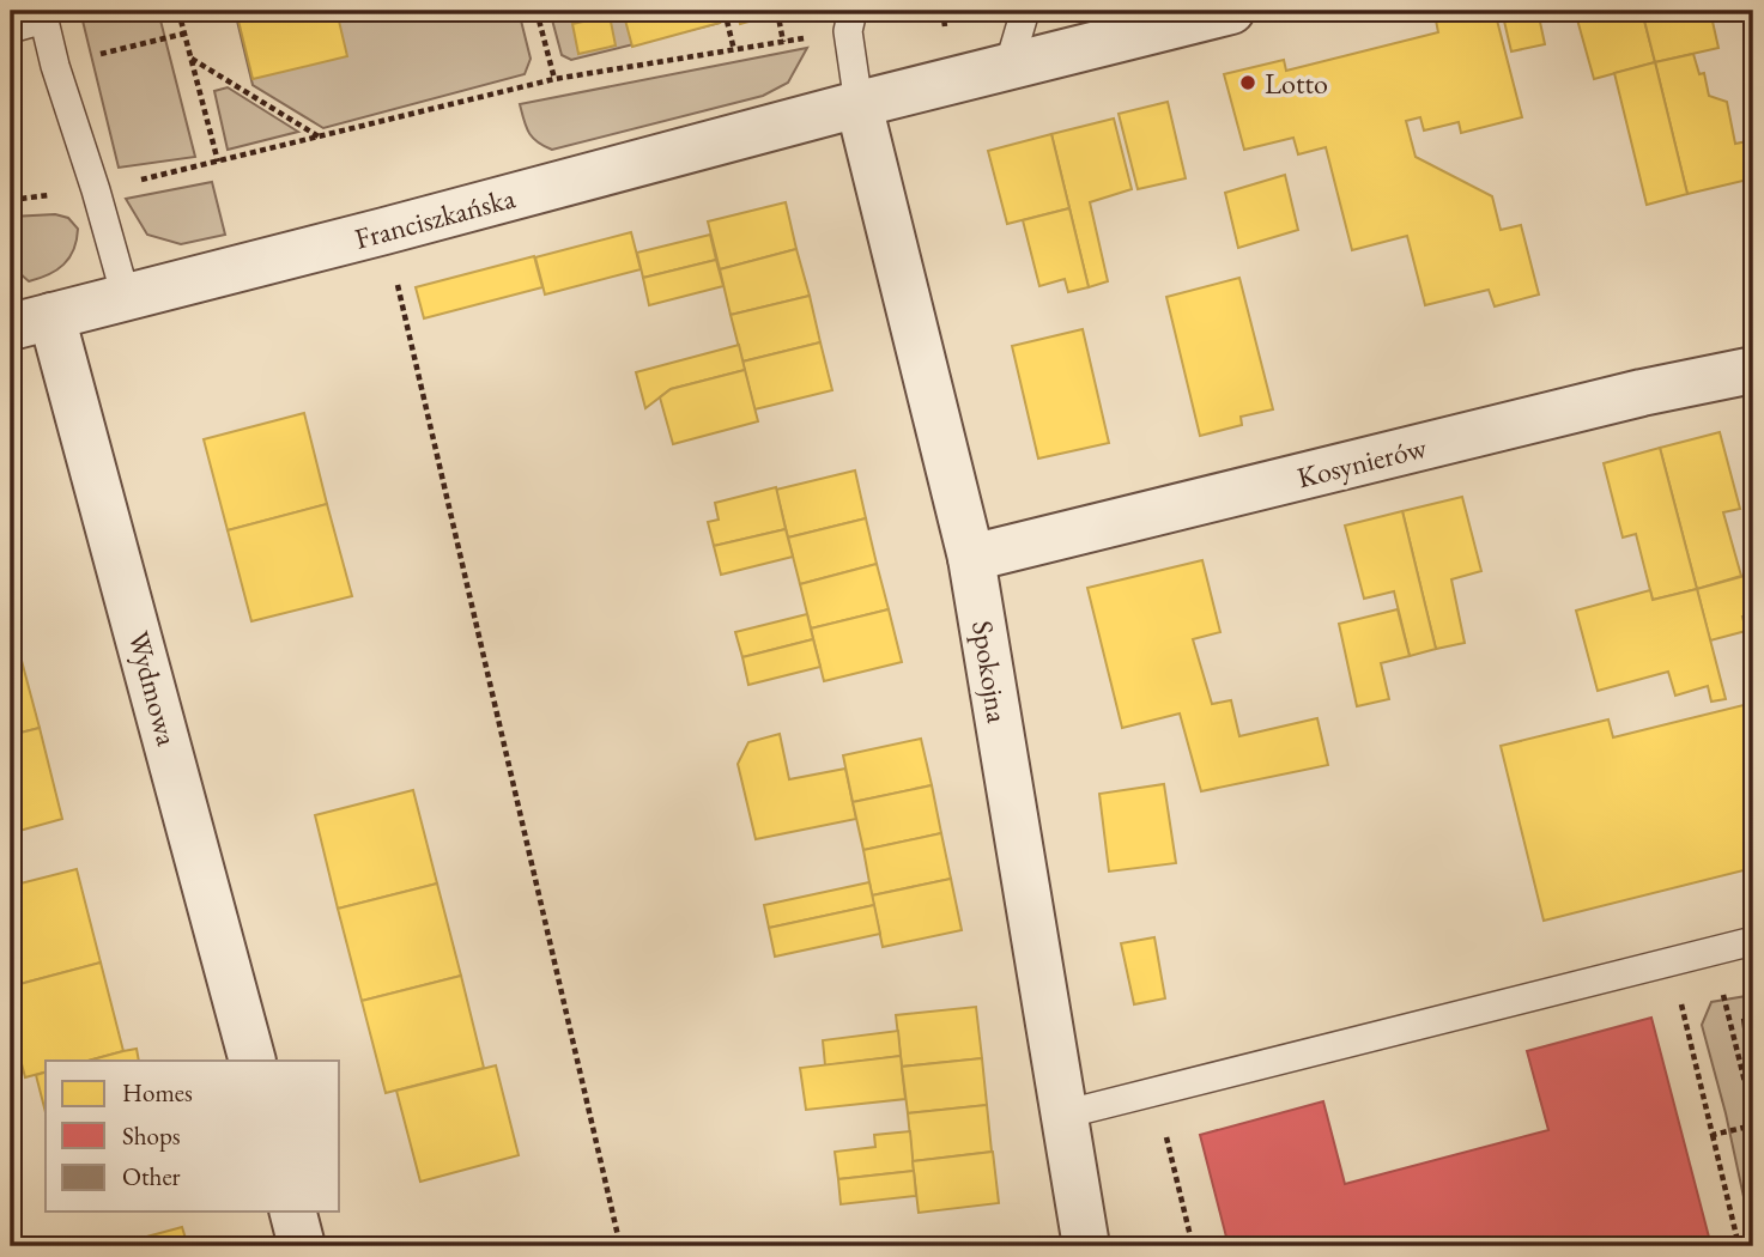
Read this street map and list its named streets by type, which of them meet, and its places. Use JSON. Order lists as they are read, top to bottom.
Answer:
{
  "streets": {
    "street": [
      "Franciszkańska",
      "Kosynierów",
      "Spokojna",
      "Wydmowa"
    ]
  },
  "crossings": [
    ["Franciszkańska", "Spokojna"],
    ["Franciszkańska", "Wydmowa"],
    ["Kosynierów", "Spokojna"]
  ],
  "places": ["Lotto"],
  "legend": ["Homes", "Shops", "Other"]
}
